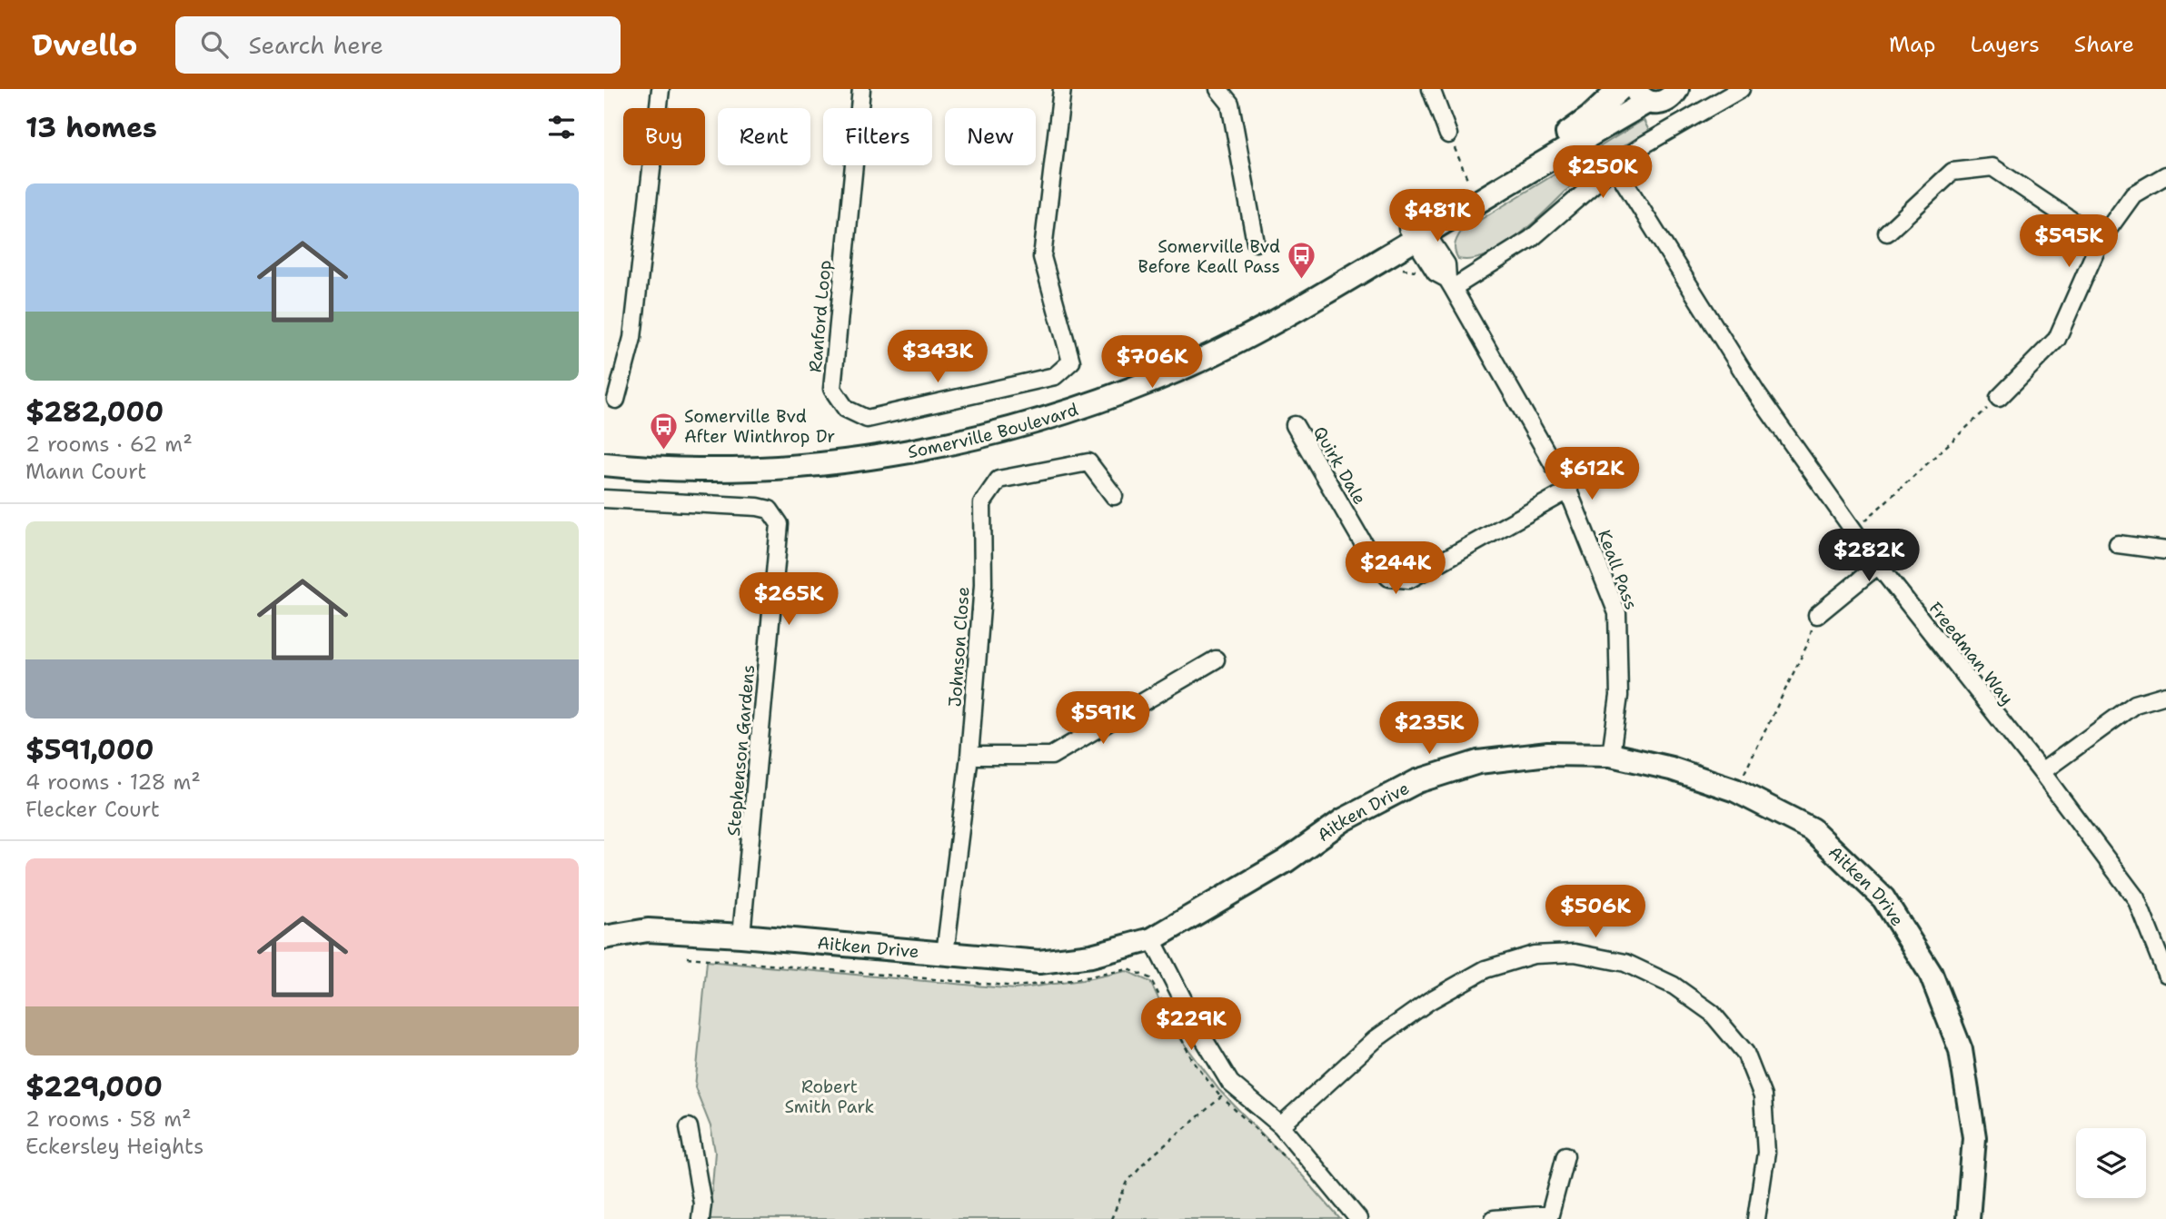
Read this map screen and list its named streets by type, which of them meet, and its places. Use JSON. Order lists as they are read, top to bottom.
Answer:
{
  "streets": {
    "main road": ["Somerville Boulevard", "Aitken Drive"],
    "street": [
      "Ranford Loop",
      "Quirk Dale",
      "Keall Pass",
      "Johnson Close",
      "Freedman Way",
      "Stephenson Gardens"
    ]
  },
  "crossings": [
    ["Somerville Boulevard", "Keall Pass"],
    ["Quirk Dale", "Keall Pass"],
    ["Keall Pass", "Aitken Drive"],
    ["Johnson Close", "Aitken Drive"],
    ["Stephenson Gardens", "Aitken Drive"]
  ],
  "parks": ["Robert Smith Park"],
  "places": {
    "bus stop": ["Somerville Bvd Before Keall Pass", "Somerville Bvd After Winthrop Dr"]
  },
  "page": {
    "header": "Dwello",
    "search": "Search here",
    "nav": ["Map", "Layers", "Share"],
    "heading": "13 homes",
    "chip": [
      "Buy",
      "Rent",
      "Filters",
      "New"
    ],
    "price": [
      "$250K",
      "$481K",
      "$595K",
      "$343K",
      "$706K",
      "$612K",
      "$282K",
      "$244K",
      "$265K",
      "$591K",
      "$235K",
      "$506K",
      "$229K"
    ],
    "list": [
      {
        "name": "$282,000",
        "note": "2 rooms · 62 m² · Mann Court"
      },
      {
        "name": "$591,000",
        "note": "4 rooms · 128 m² · Flecker Court"
      },
      {
        "name": "$229,000",
        "note": "2 rooms · 58 m² · Eckersley Heights"
      }
    ]
  }
}
